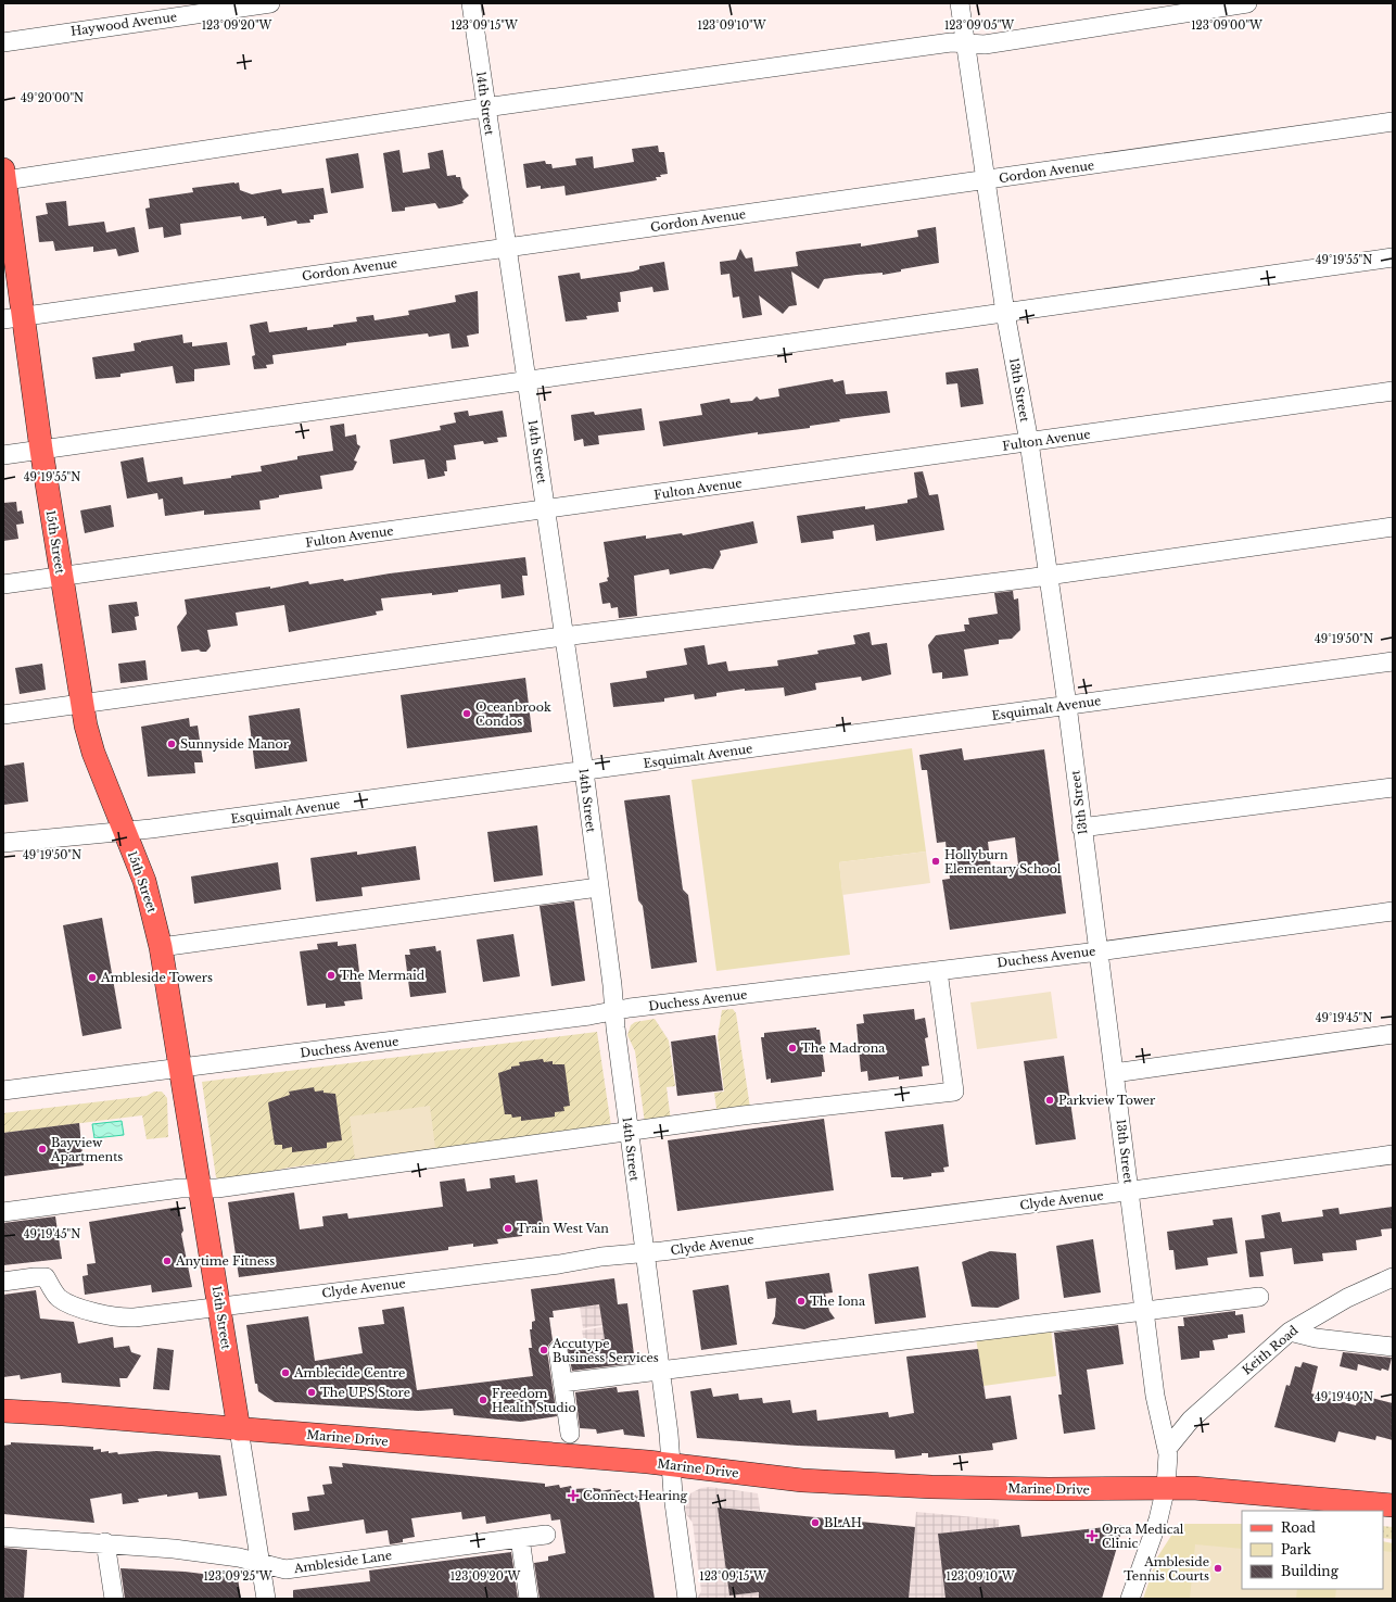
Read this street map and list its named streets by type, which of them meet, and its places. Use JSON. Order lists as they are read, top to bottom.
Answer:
{
  "streets": {
    "main road": ["15th Street", "Marine Drive"],
    "street": [
      "Haywood Avenue",
      "14th Street",
      "Gordon Avenue",
      "13th Street",
      "Fulton Avenue",
      "Esquimalt Avenue",
      "Duchess Avenue",
      "Clyde Avenue",
      "Keith Road",
      "Ambleside Lane"
    ]
  },
  "crossings": [
    ["14th Street", "Gordon Avenue"],
    ["14th Street", "Fulton Avenue"],
    ["14th Street", "Esquimalt Avenue"],
    ["14th Street", "Duchess Avenue"],
    ["14th Street", "Clyde Avenue"],
    ["14th Street", "Marine Drive"],
    ["Gordon Avenue", "13th Street"],
    ["Gordon Avenue", "15th Street"],
    ["13th Street", "Fulton Avenue"],
    ["13th Street", "Esquimalt Avenue"],
    ["13th Street", "Duchess Avenue"],
    ["13th Street", "Clyde Avenue"],
    ["13th Street", "Keith Road"],
    ["13th Street", "Marine Drive"],
    ["Fulton Avenue", "15th Street"],
    ["15th Street", "Esquimalt Avenue"],
    ["15th Street", "Duchess Avenue"],
    ["15th Street", "Clyde Avenue"],
    ["15th Street", "Marine Drive"],
    ["15th Street", "Ambleside Lane"]
  ],
  "places": {
    "other": [
      "Oceanbrook Condos",
      "Sunnyside Manor",
      "Hollyburn Elementary School",
      "The Mermaid",
      "Ambleside Towers",
      "The Madrona",
      "Parkview Tower",
      "Bayview Apartments",
      "Train West Van",
      "Anytime Fitness",
      "The Iona",
      "Accutype Business Services",
      "Amblecide Centre",
      "The UPS Store",
      "Freedom Health Studio",
      "BLAH",
      "Ambleside Tennis Courts"
    ],
    "health": ["Connect Hearing", "Orca Medical Clinic"]
  },
  "legend": ["Road", "Park", "Building"],
  "coordinates": [
    "123°09'00\"W",
    "123°09'20\"W",
    "123°09'15\"W",
    "123°09'10\"W",
    "123°09'05\"W",
    "49°20'00\"N",
    "49°19'55\"N",
    "49°19'50\"N",
    "49°19'45\"N",
    "49°19'40\"N",
    "123°09'25\"W"
  ]
}
